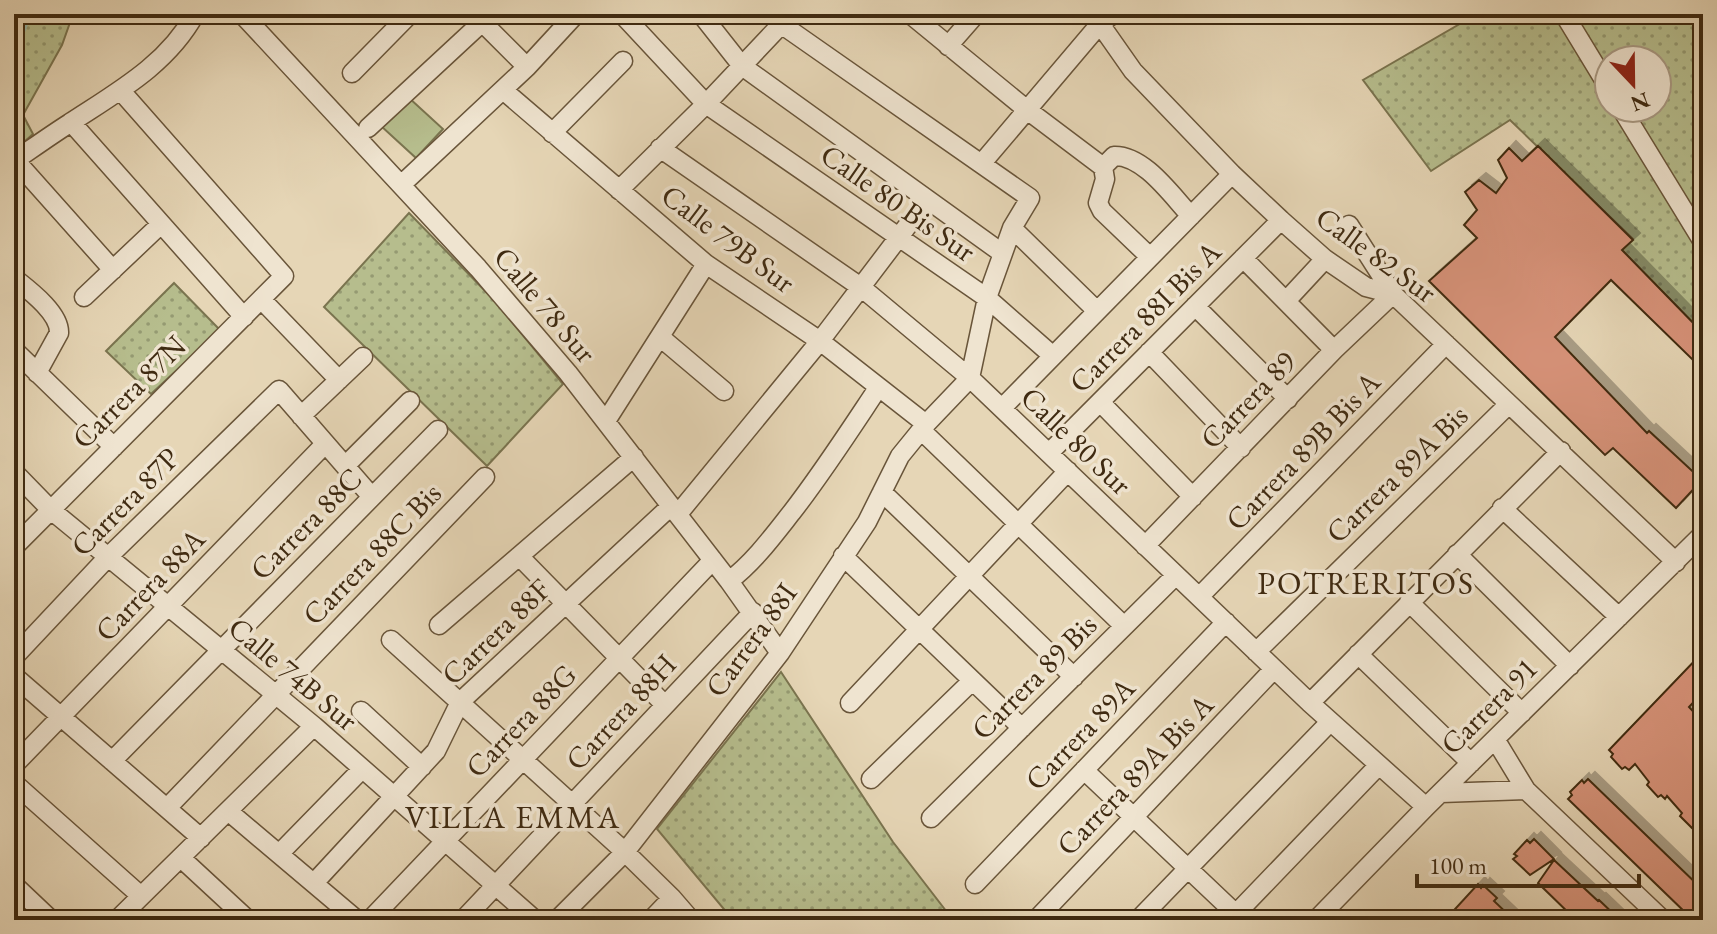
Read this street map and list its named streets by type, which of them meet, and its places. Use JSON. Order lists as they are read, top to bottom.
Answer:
{
  "streets": {
    "street": [
      "Calle 80 Bis Sur",
      "Calle 79B Sur",
      "Calle 82 Sur",
      "Calle 78 Sur",
      "Carrera 88I Bis A",
      "Carrera 87N",
      "Carrera 89",
      "Calle 80 Sur",
      "Carrera 89B Bis A",
      "Carrera 89A Bis",
      "Carrera 87P",
      "Carrera 88C",
      "Carrera 88C Bis",
      "Carrera 88A",
      "Carrera 88F",
      "Carrera 88I",
      "Calle 74B Sur",
      "Carrera 89 Bis",
      "Carrera 91",
      "Carrera 88H",
      "Carrera 88G",
      "Carrera 89A",
      "Carrera 89A Bis A"
    ]
  },
  "crossings": [
    ["Calle 80 Bis Sur", "Carrera 88F"],
    ["Calle 79B Sur", "Carrera 88F"],
    ["Calle 79B Sur", "Carrera 88I"],
    ["Calle 79B Sur", "Carrera 89 Bis"],
    ["Calle 82 Sur", "Carrera 88I Bis A"],
    ["Calle 82 Sur", "Carrera 89"],
    ["Calle 82 Sur", "Carrera 89B Bis A"],
    ["Calle 82 Sur", "Carrera 89A Bis"],
    ["Calle 82 Sur", "Carrera 91"],
    ["Calle 78 Sur", "Carrera 88F"],
    ["Calle 78 Sur", "Carrera 88I"],
    ["Calle 78 Sur", "Carrera 88H"],
    ["Calle 78 Sur", "Carrera 88G"],
    ["Carrera 88I Bis A", "Calle 80 Sur"],
    ["Carrera 87N", "Calle 74B Sur"],
    ["Carrera 89", "Calle 80 Sur"],
    ["Calle 80 Sur", "Carrera 89B Bis A"],
    ["Calle 80 Sur", "Carrera 89A Bis"],
    ["Calle 80 Sur", "Carrera 88F"],
    ["Calle 80 Sur", "Carrera 88I"],
    ["Calle 80 Sur", "Carrera 89 Bis"],
    ["Calle 80 Sur", "Carrera 91"],
    ["Calle 80 Sur", "Carrera 89A"],
    ["Calle 80 Sur", "Carrera 89A Bis A"],
    ["Carrera 87P", "Calle 74B Sur"],
    ["Carrera 88C", "Calle 74B Sur"],
    ["Carrera 88C Bis", "Calle 74B Sur"],
    ["Carrera 88A", "Calle 74B Sur"],
    ["Carrera 88F", "Calle 74B Sur"],
    ["Calle 74B Sur", "Carrera 88H"],
    ["Calle 74B Sur", "Carrera 88G"]
  ],
  "districts": ["POTRERITOS", "VILLA EMMA"],
  "scale_bar": "100 m",
  "north": "bottom"
}
